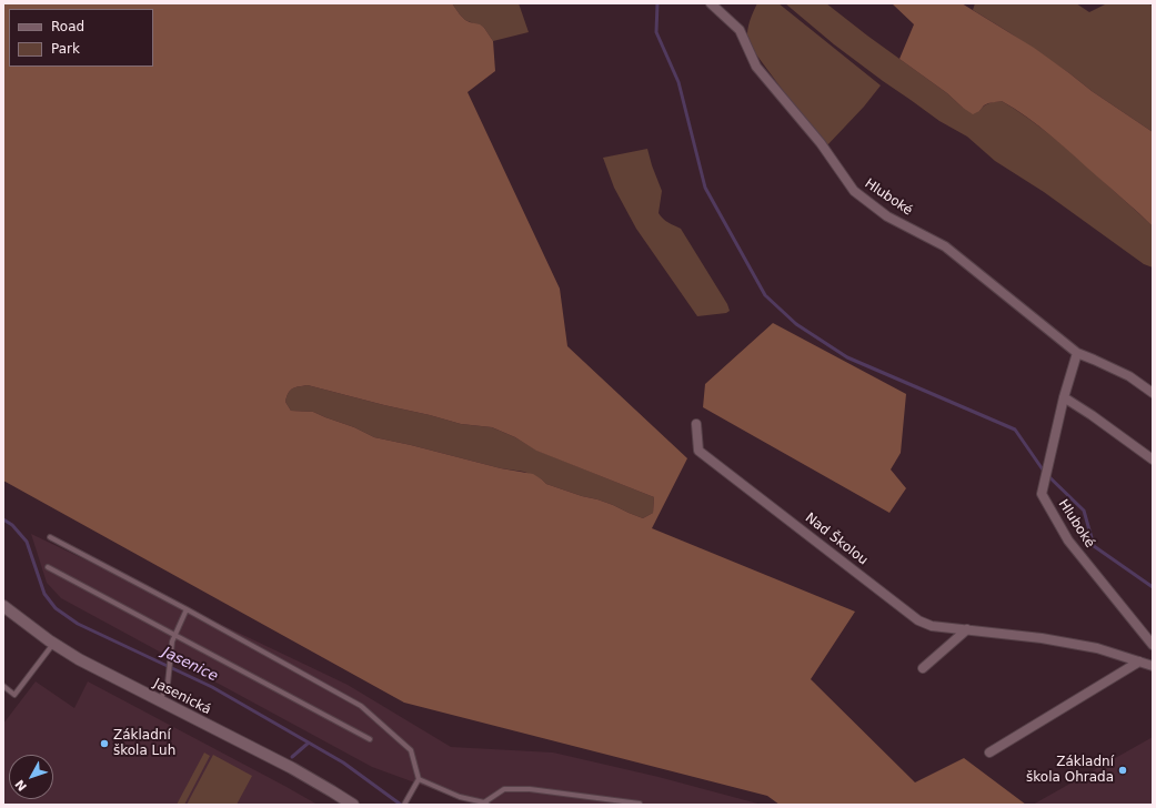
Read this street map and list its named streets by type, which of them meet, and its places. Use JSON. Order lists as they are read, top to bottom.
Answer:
{
  "streets": {
    "street": ["Hluboké", "Nad Školou", "Jasenická"]
  },
  "water": ["Jasenice"],
  "places": ["Základní škola Luh", "Základní škola Ohrada"],
  "legend": ["Road", "Park"],
  "north": "bottom left"
}
